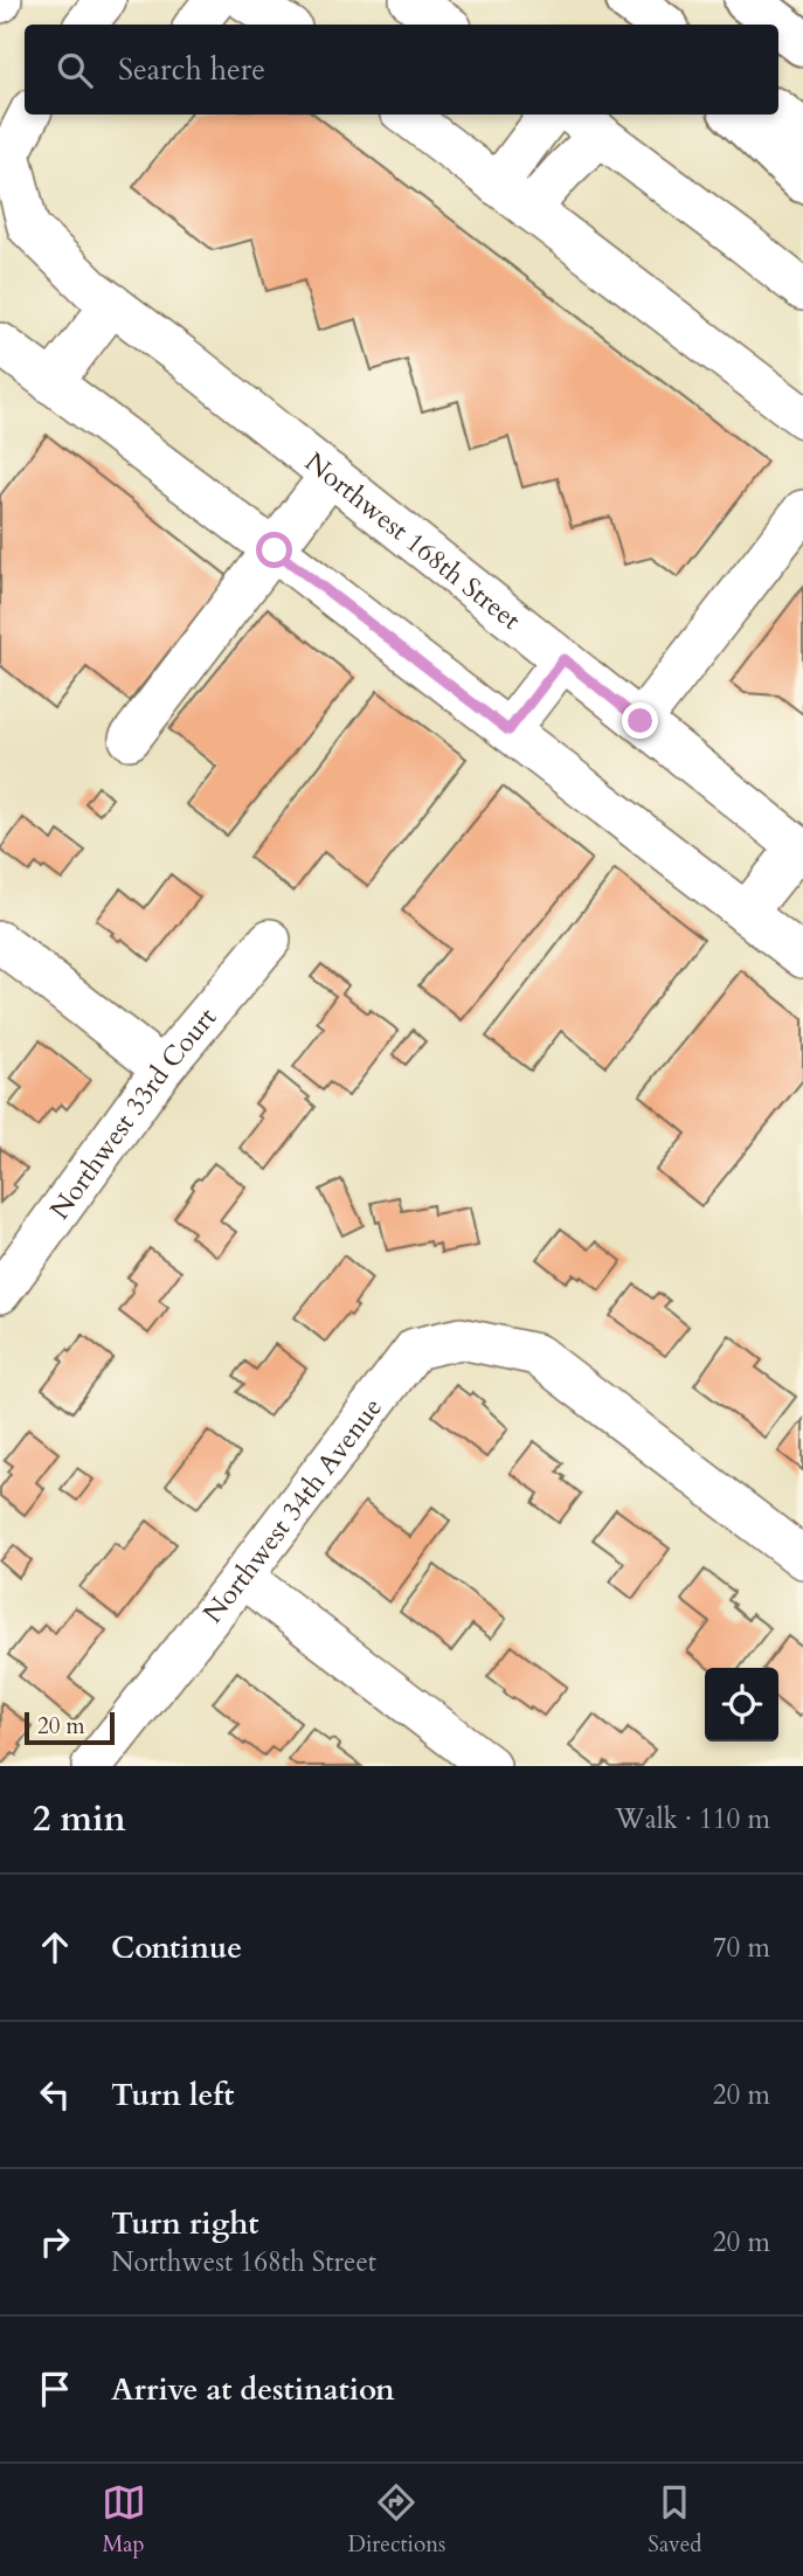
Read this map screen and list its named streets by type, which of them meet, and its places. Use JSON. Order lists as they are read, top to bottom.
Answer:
{
  "streets": {
    "street": ["Northwest 168th Street", "Northwest 33rd Court", "Northwest 34th Avenue"]
  },
  "scale_bar": "20 m",
  "page": {
    "search": "Search here",
    "scale": "20 m",
    "heading": ["2 min", "Walk · 110 m"],
    "list": [
      ["Continue", "70 m"],
      ["Turn left", "20 m"],
      ["Turn right", "Northwest 168th Street", "20 m"],
      "Arrive at destination"
    ],
    "nav": ["Map", "Directions", "Saved"]
  }
}
